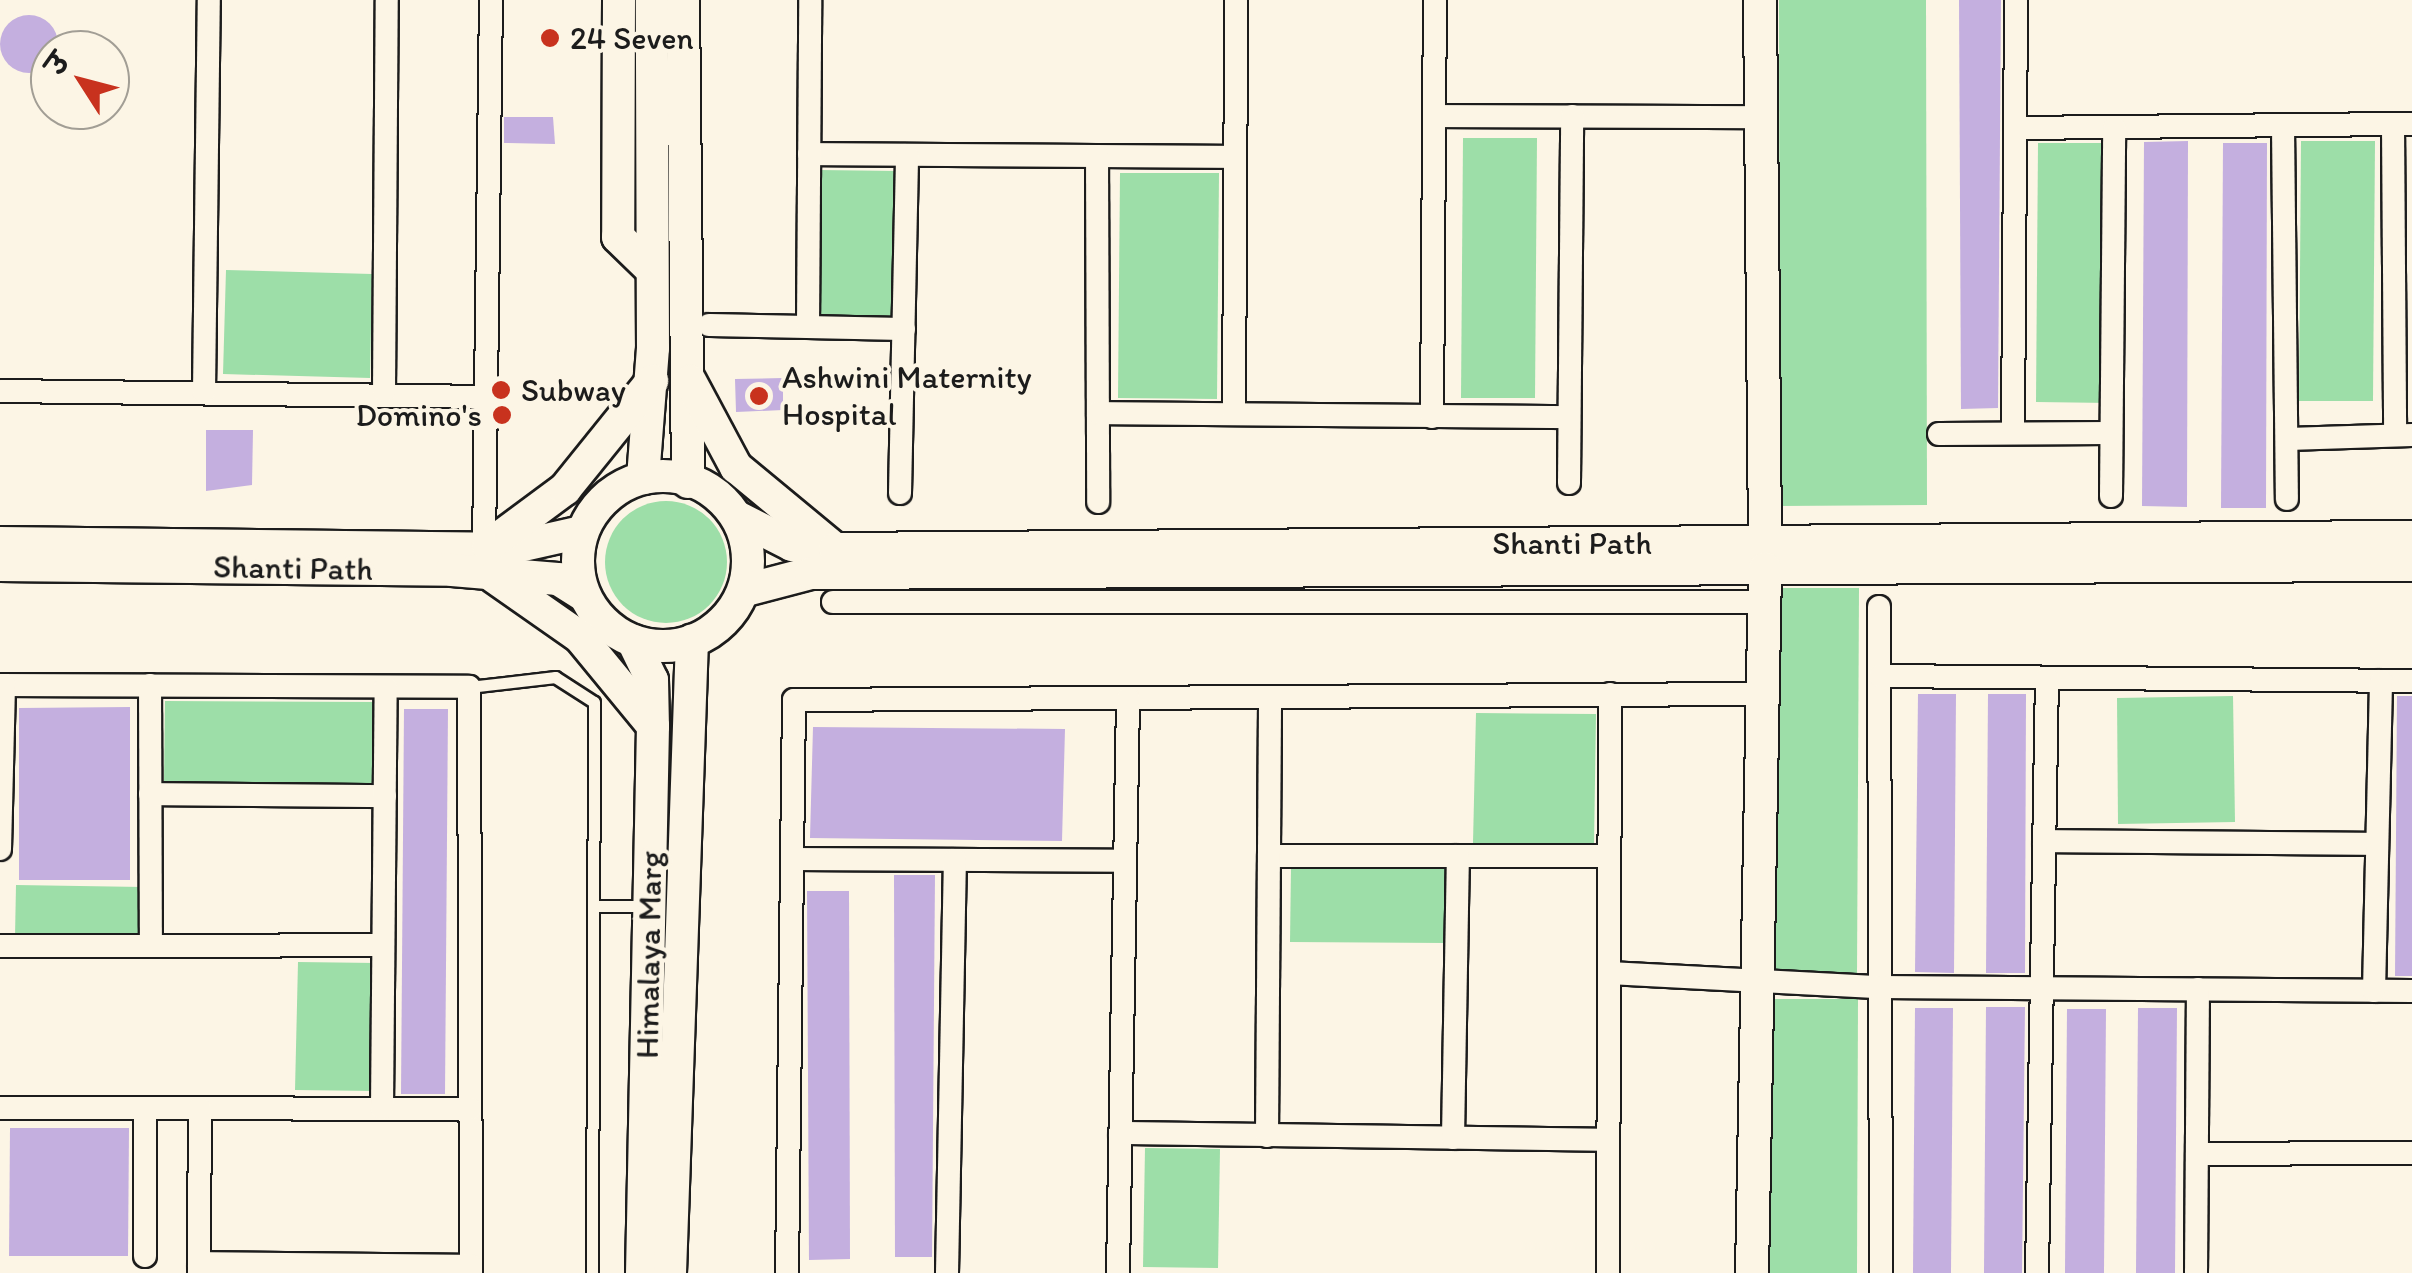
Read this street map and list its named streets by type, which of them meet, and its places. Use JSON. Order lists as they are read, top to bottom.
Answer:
{
  "streets": {
    "main road": ["Shanti Path", "Himalaya Marg"]
  },
  "crossings": [
    ["Shanti Path", "Himalaya Marg"]
  ],
  "places": [
    "24 Seven",
    "Subway",
    "Ashwini Maternity Hospital",
    "Domino's"
  ],
  "north": "top left"
}
